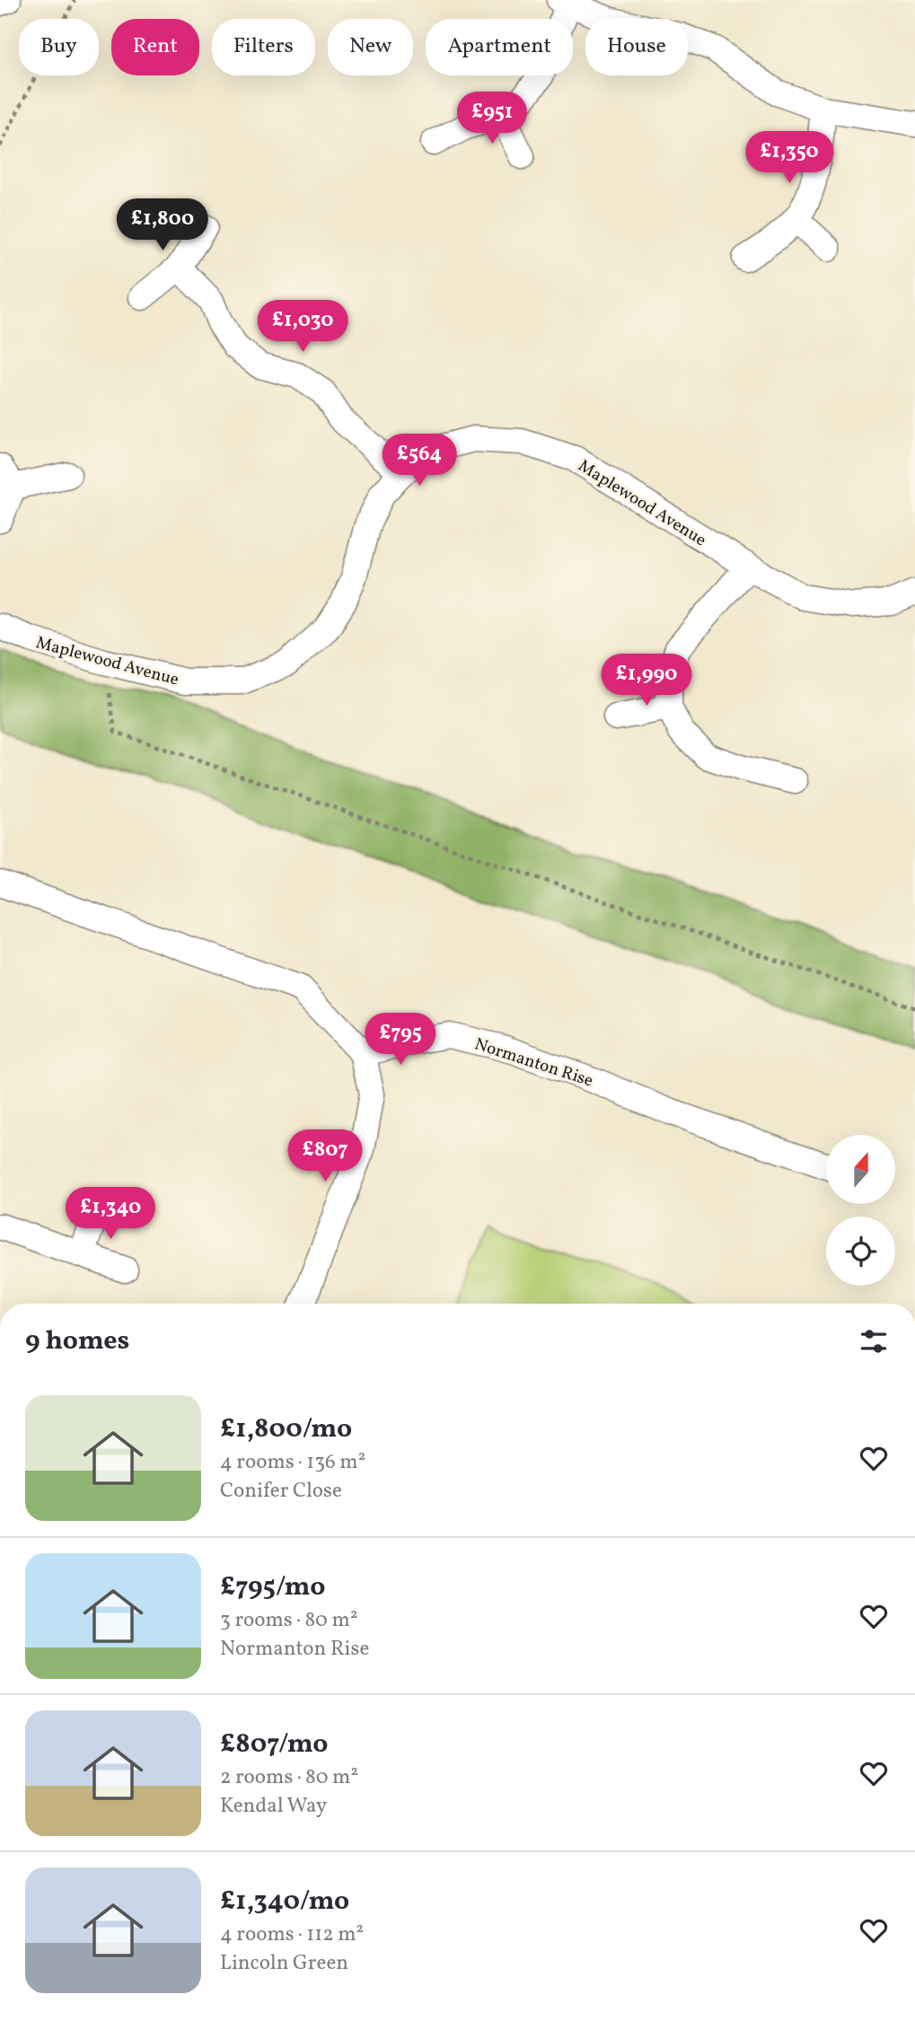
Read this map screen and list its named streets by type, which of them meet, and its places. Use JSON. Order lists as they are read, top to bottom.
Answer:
{
  "streets": {
    "street": ["Maplewood Avenue", "Normanton Rise"]
  },
  "north": "top",
  "page": {
    "chip": [
      "Buy",
      "Rent",
      "Filters",
      "New",
      "Apartment",
      "House"
    ],
    "price": [
      "£951",
      "£1,350",
      "£1,800",
      "£1,030",
      "£564",
      "£1,990",
      "£795",
      "£807",
      "£1,340"
    ],
    "heading": "9 homes",
    "list": [
      {
        "name": "£1,800/mo",
        "note": "4 rooms · 136 m² · Conifer Close"
      },
      {
        "name": "£795/mo",
        "note": "3 rooms · 80 m² · Normanton Rise"
      },
      {
        "name": "£807/mo",
        "note": "2 rooms · 80 m² · Kendal Way"
      },
      {
        "name": "£1,340/mo",
        "note": "4 rooms · 112 m² · Lincoln Green"
      }
    ]
  }
}
